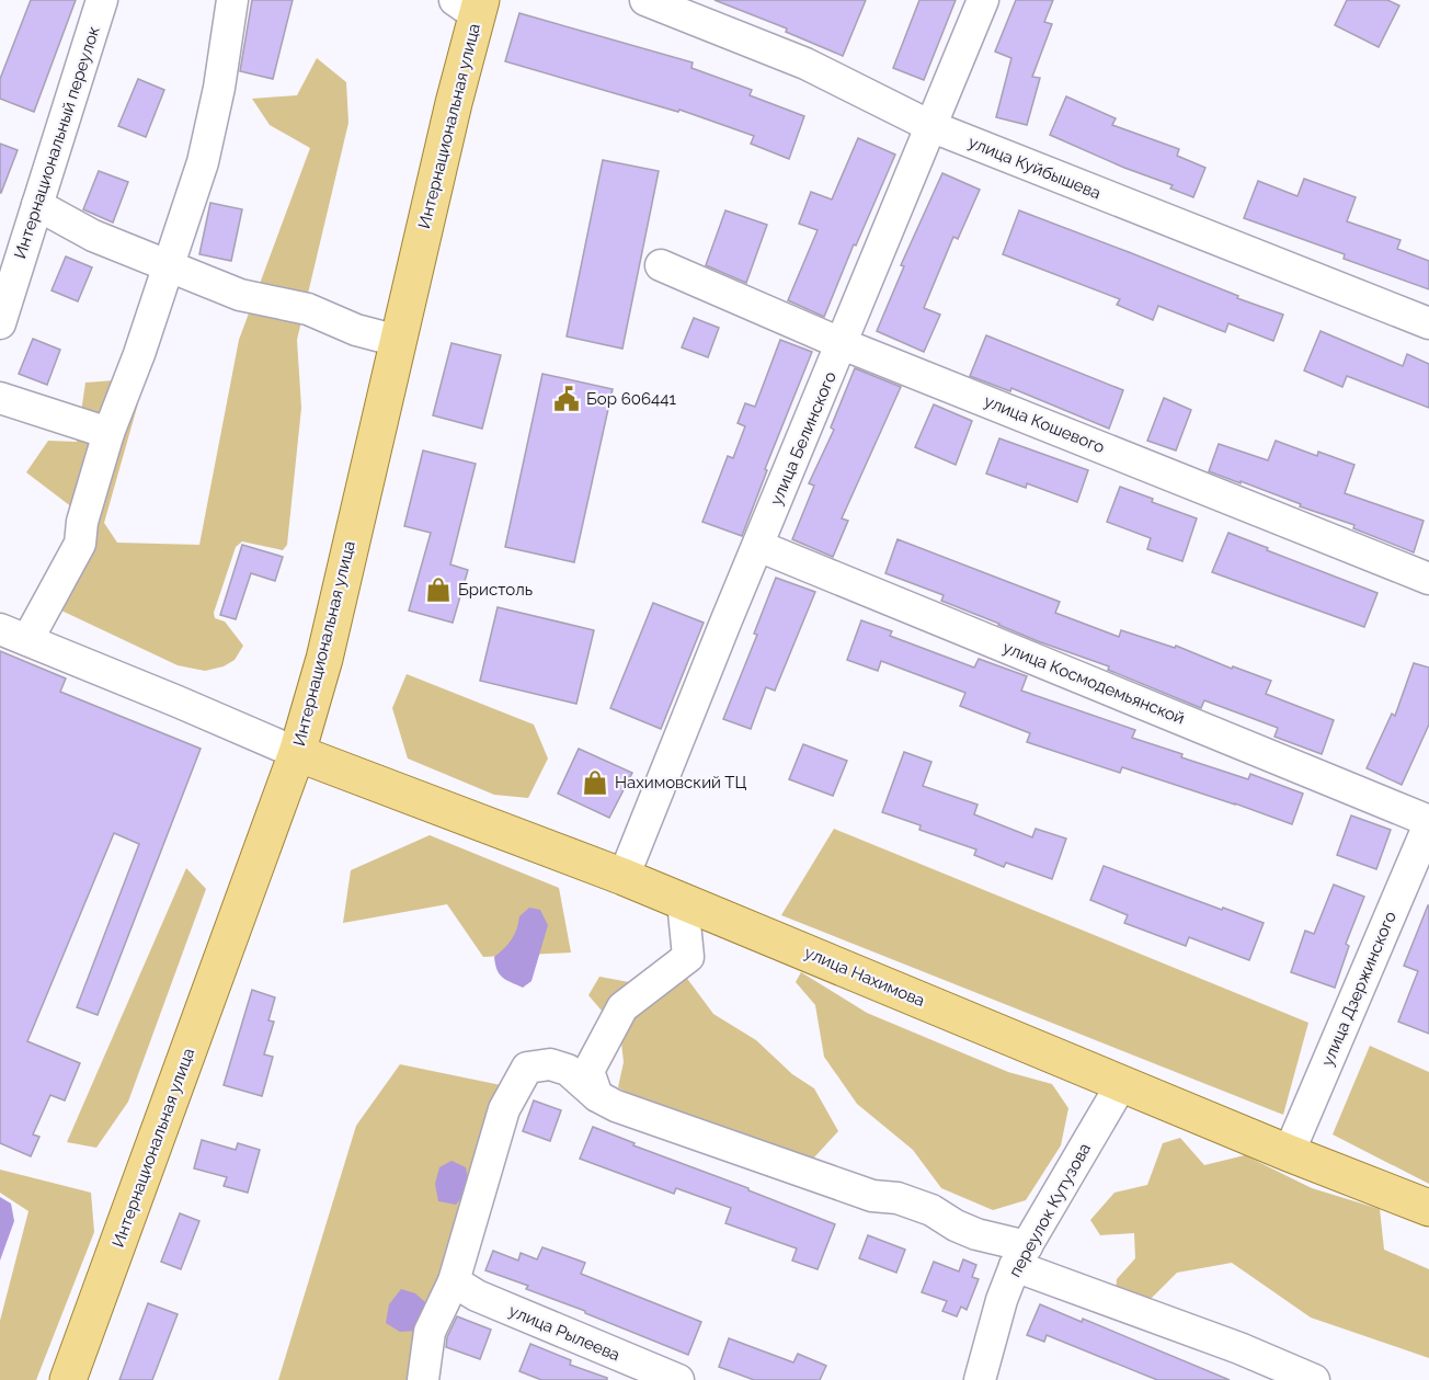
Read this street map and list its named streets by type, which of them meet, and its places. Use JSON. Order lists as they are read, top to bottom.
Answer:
{
  "streets": {
    "main road": ["Интернациональная улица", "улица Нахимова"],
    "street": [
      "Интернациональный переулок",
      "улица Куйбышева",
      "улица Кошевого",
      "улица Белинского",
      "улица Космодемьянской",
      "улица Дзержинского",
      "переулок Кутузова",
      "улица Рылеева"
    ]
  },
  "crossings": [
    ["Интернациональная улица", "улица Нахимова"],
    ["улица Куйбышева", "улица Белинского"],
    ["улица Кошевого", "улица Белинского"],
    ["улица Белинского", "улица Космодемьянской"],
    ["улица Белинского", "улица Нахимова"],
    ["улица Космодемьянской", "улица Дзержинского"],
    ["улица Нахимова", "улица Дзержинского"],
    ["улица Нахимова", "переулок Кутузова"]
  ],
  "places": {
    "public building": ["Бор 606441"],
    "shop": ["Бристоль", "Нахимовский ТЦ"]
  }
}
